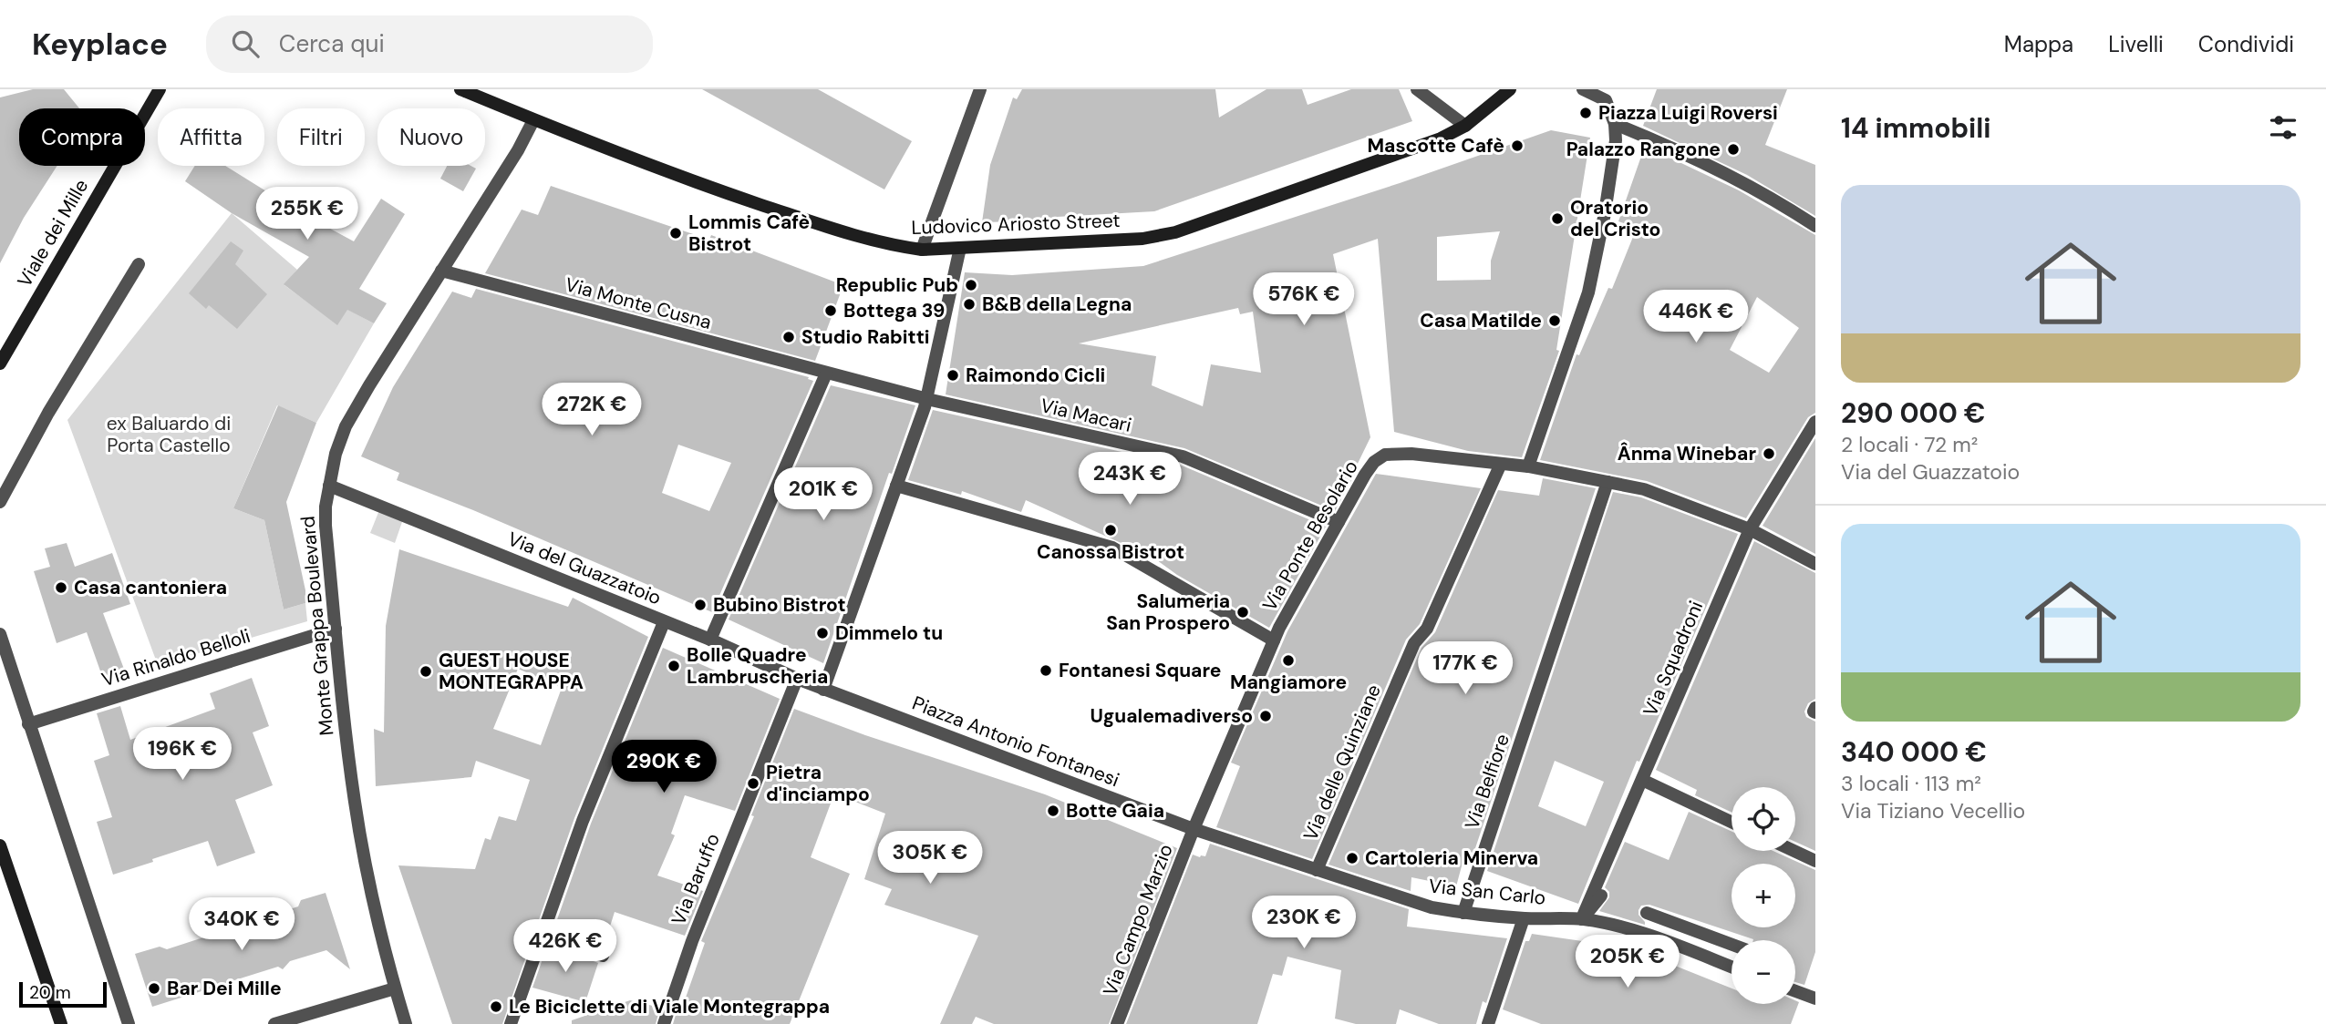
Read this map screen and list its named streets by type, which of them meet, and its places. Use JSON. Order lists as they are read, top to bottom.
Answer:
{
  "streets": {
    "street": [
      "Ludovico Ariosto Street",
      "Viale dei Mille",
      "Via Monte Cusna",
      "Via Macari",
      "Via Ponte Besolario",
      "Via del Guazzatoio",
      "Monte Grappa Boulevard",
      "Via Rinaldo Belloli",
      "Via Squadroni",
      "Piazza Antonio Fontanesi",
      "Via delle Quinziane",
      "Via Belfiore",
      "Via Baruffo",
      "Via San Carlo",
      "Via Campo Marzio"
    ]
  },
  "crossings": [
    ["Ludovico Ariosto Street", "Monte Grappa Boulevard"],
    ["Via Monte Cusna", "Via Macari"],
    ["Via Monte Cusna", "Monte Grappa Boulevard"],
    ["Via Macari", "Via Ponte Besolario"],
    ["Via Ponte Besolario", "Piazza Antonio Fontanesi"],
    ["Via Ponte Besolario", "Via delle Quinziane"],
    ["Via Ponte Besolario", "Via San Carlo"],
    ["Via Ponte Besolario", "Via Campo Marzio"],
    ["Via del Guazzatoio", "Monte Grappa Boulevard"],
    ["Via del Guazzatoio", "Piazza Antonio Fontanesi"],
    ["Via del Guazzatoio", "Via Baruffo"],
    ["Monte Grappa Boulevard", "Via Rinaldo Belloli"],
    ["Via Squadroni", "Via San Carlo"],
    ["Piazza Antonio Fontanesi", "Via San Carlo"],
    ["Piazza Antonio Fontanesi", "Via Campo Marzio"],
    ["Via delle Quinziane", "Via San Carlo"],
    ["Via Belfiore", "Via San Carlo"],
    ["Via San Carlo", "Via Campo Marzio"]
  ],
  "parks": ["ex Baluardo di Porta Castello"],
  "places": [
    "Piazza Luigi Roversi",
    "Mascotte Cafè",
    "Palazzo Rangone",
    "Oratorio del Cristo",
    "Lommis Cafè Bistrot",
    "Republic Pub",
    "B&B della Legna",
    "Bottega 39",
    "Casa Matilde",
    "Studio Rabitti",
    "Raimondo Cicli",
    "Ânma Winebar",
    "Canossa Bistrot",
    "Casa cantoniera",
    "Bubino Bistrot",
    "Salumeria San Prospero",
    "Dimmelo tu",
    "Mangiamore",
    "Bolle Quadre Lambruscheria",
    "Fontanesi Square",
    "GUEST HOUSE MONTEGRAPPA",
    "Ugualemadiverso",
    "Pietra d'inciampo",
    "Botte Gaia",
    "Cartoleria Minerva",
    "Bar Dei Mille",
    "Le Biciclette di Viale Montegrappa"
  ],
  "scale_bar": "20 m",
  "page": {
    "header": "Keyplace",
    "search": "Cerca qui",
    "nav": ["Mappa", "Livelli", "Condividi"],
    "heading": "14 immobili",
    "chip": [
      "Compra",
      "Affitta",
      "Filtri",
      "Nuovo"
    ],
    "list": [
      {
        "name": "290 000 €",
        "note": "2 locali · 72 m² · Via del Guazzatoio"
      },
      {
        "name": "340 000 €",
        "note": "3 locali · 113 m² · Via Tiziano Vecellio"
      }
    ],
    "price": [
      "255K €",
      "576K €",
      "446K €",
      "272K €",
      "243K €",
      "201K €",
      "177K €",
      "196K €",
      "290K €",
      "305K €",
      "230K €",
      "340K €",
      "426K €",
      "205K €"
    ],
    "map_buttons": ["+", "−"],
    "scale": "20 m"
  }
}
